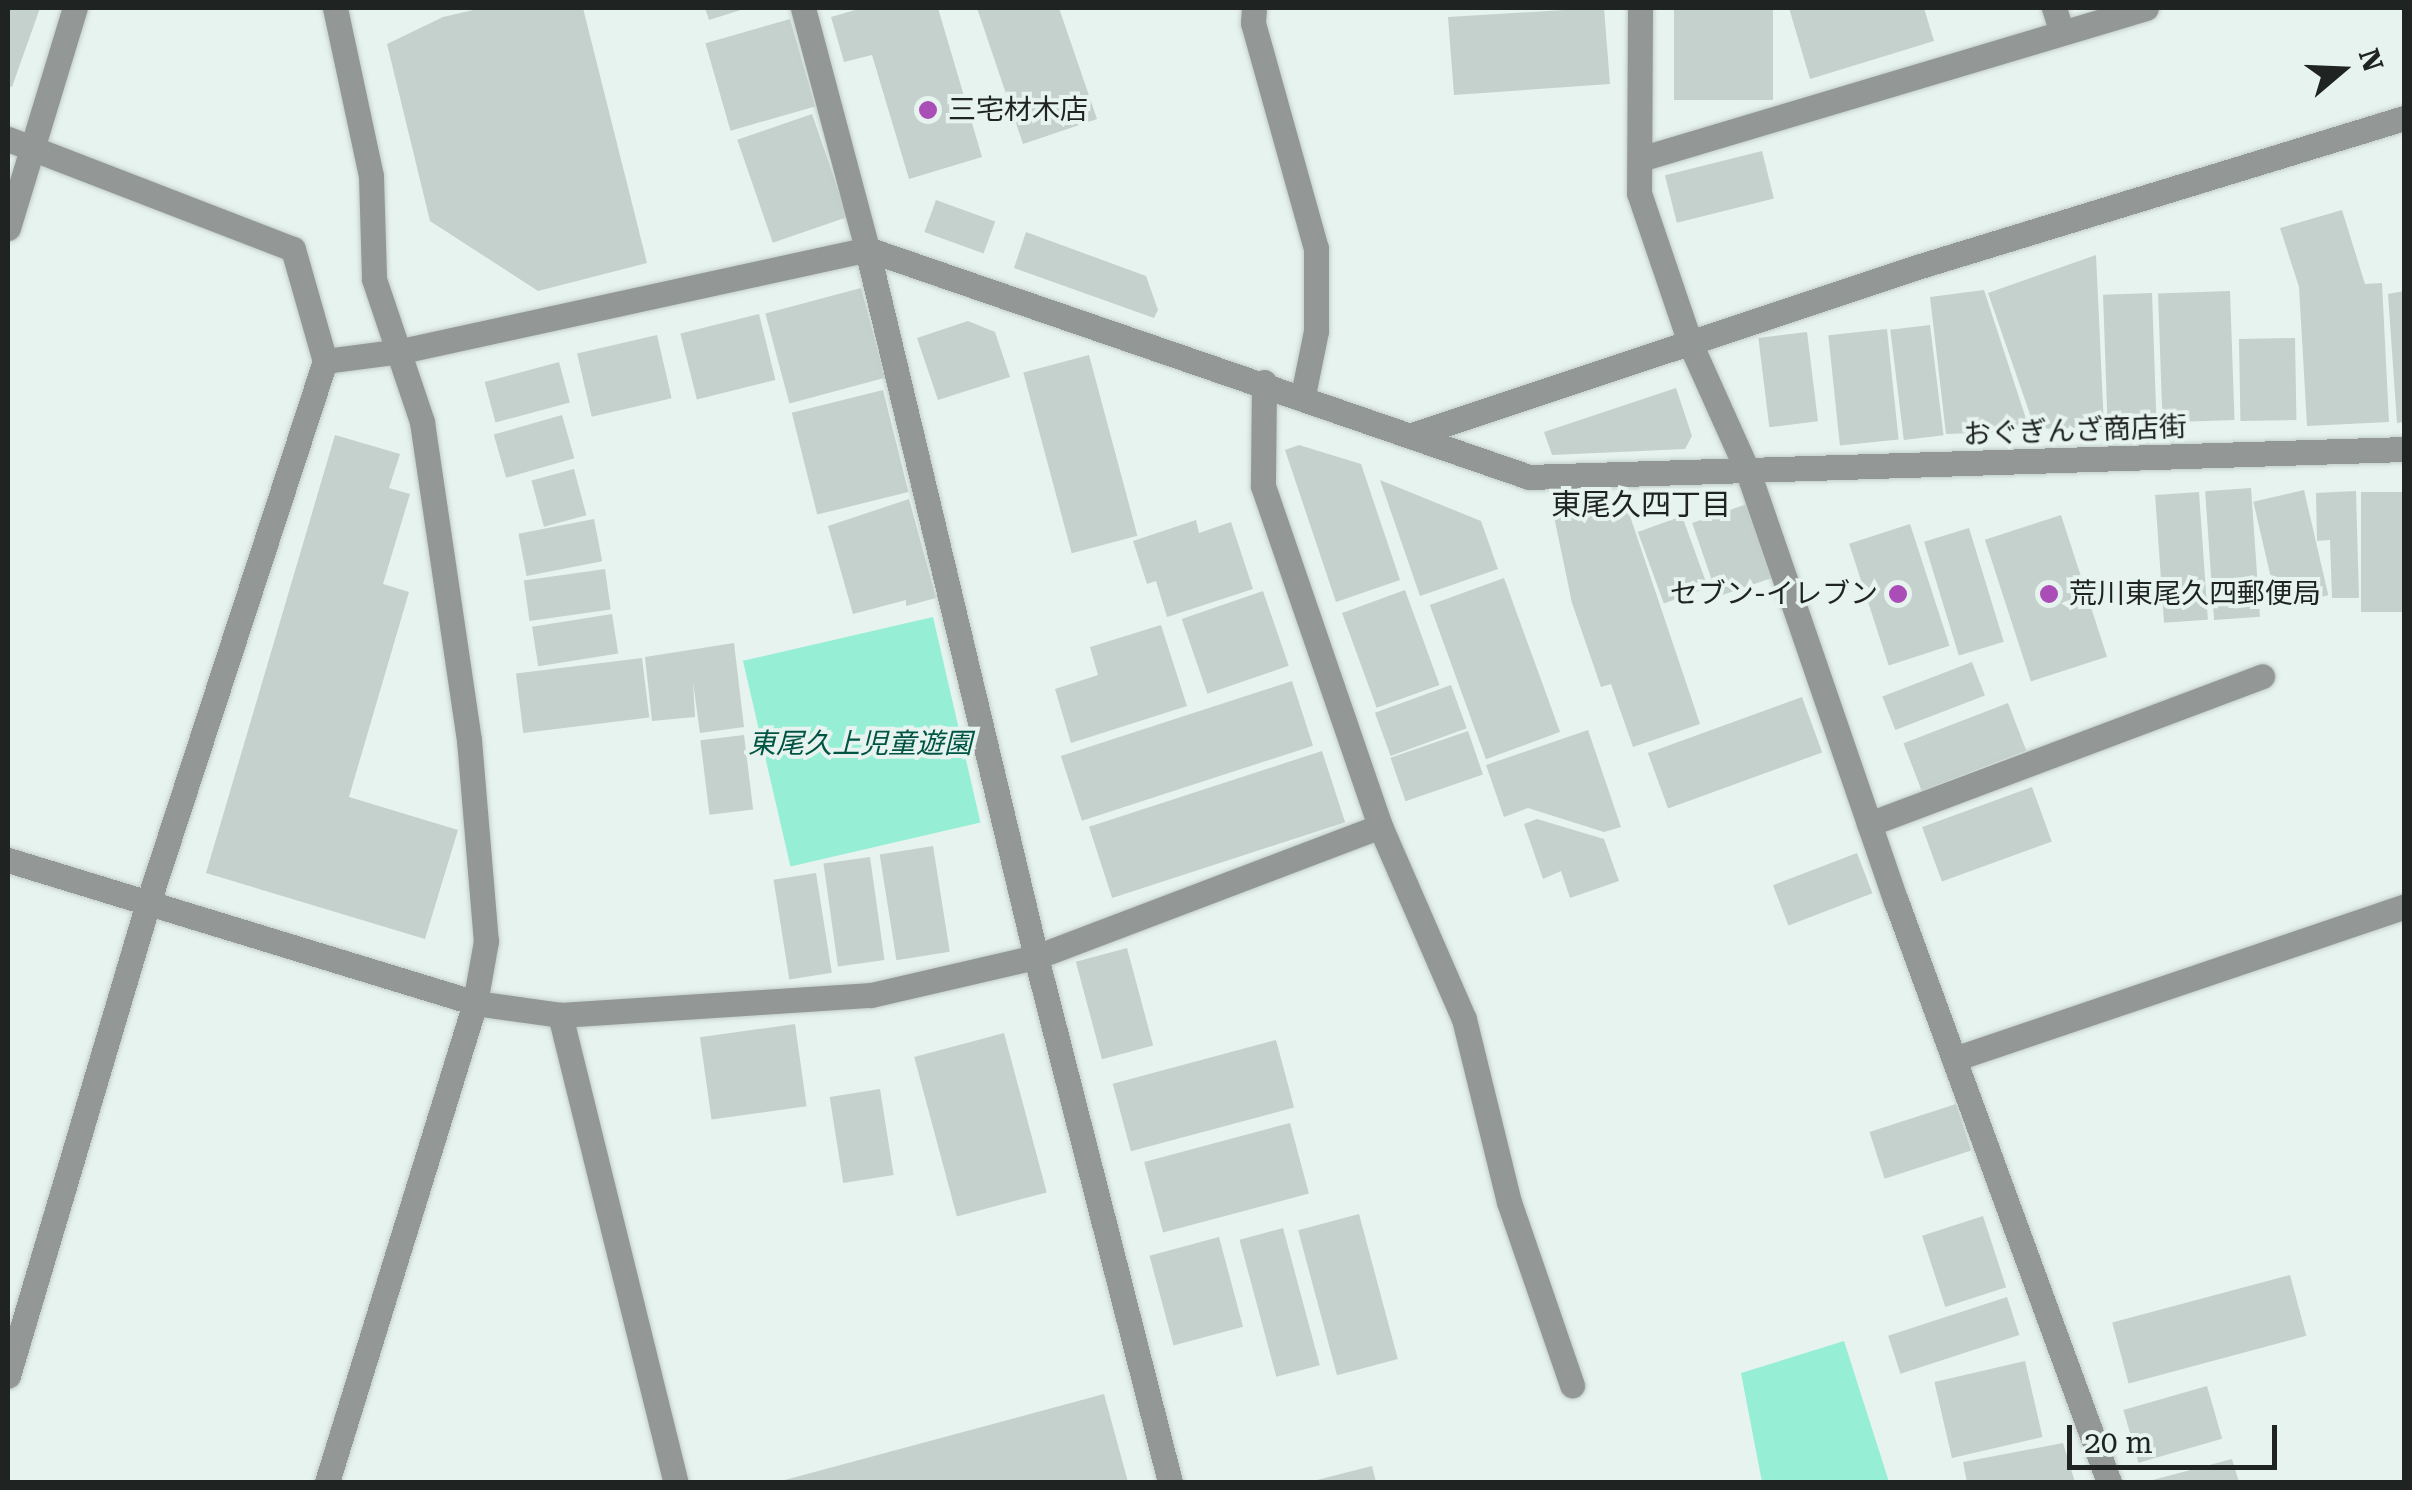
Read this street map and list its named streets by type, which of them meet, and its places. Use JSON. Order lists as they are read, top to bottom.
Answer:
{
  "streets": {
    "street": ["おぐぎんざ商店街"]
  },
  "districts": ["東尾久四丁目"],
  "parks": ["東尾久上児童遊園"],
  "places": ["三宅材木店", "セブン-イレブン", "荒川東尾久四郵便局"],
  "scale_bar": "20 m",
  "north": "right"
}
